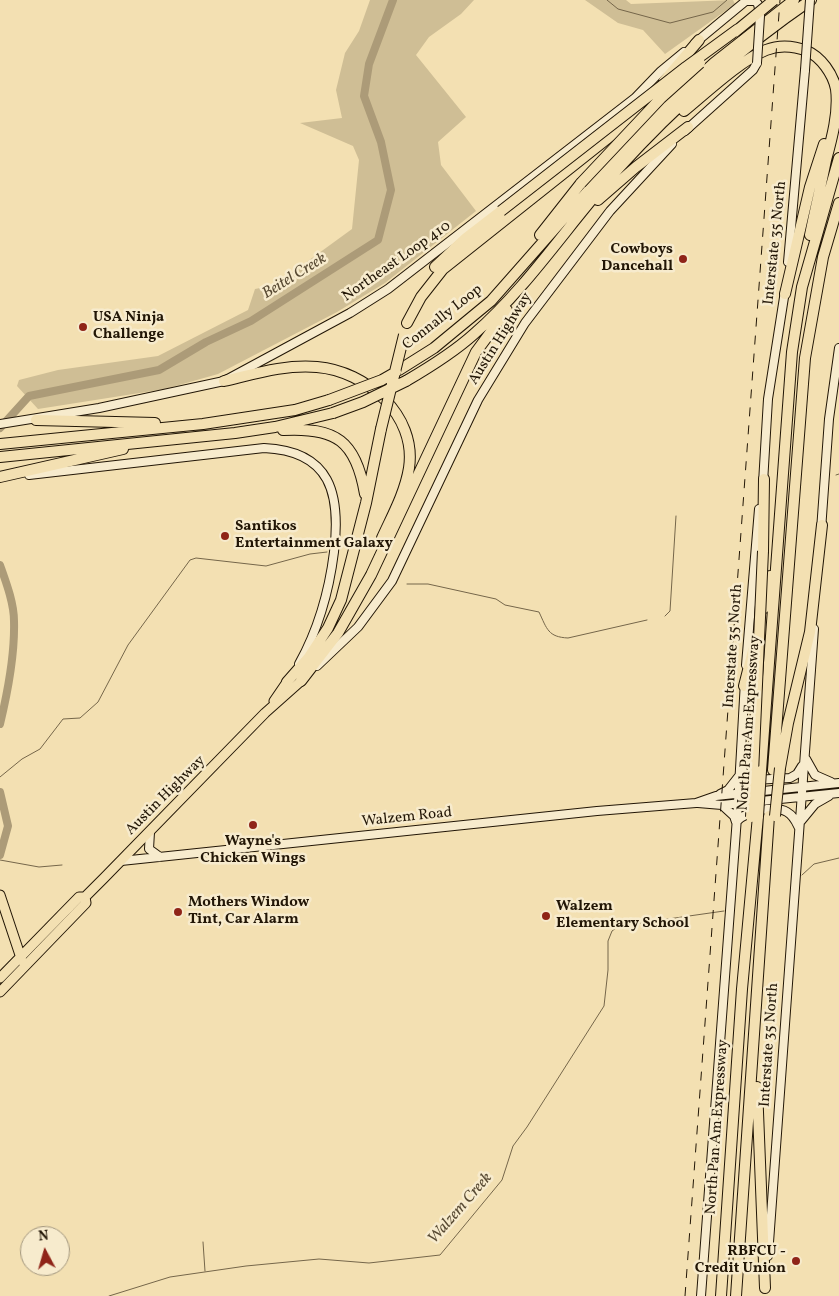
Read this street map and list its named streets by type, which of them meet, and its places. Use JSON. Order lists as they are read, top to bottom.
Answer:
{
  "streets": {
    "highway": ["Connally Loop", "North Pan Am Expressway"],
    "main road": [
      "Interstate 35 North",
      "Northeast Loop 410",
      "Austin Highway",
      "Walzem Road"
    ]
  },
  "crossings": [
    ["Interstate 35 North", "Walzem Road"],
    ["Austin Highway", "Walzem Road"]
  ],
  "water": ["Beitel Creek", "Walzem Creek"],
  "places": [
    "Cowboys Dancehall",
    "USA Ninja Challenge",
    "Santikos Entertainment Galaxy",
    "Wayne's Chicken Wings",
    "Mothers Window Tint, Car Alarm",
    "Walzem Elementary School",
    "RBFCU - Credit Union"
  ],
  "north": "top"
}
